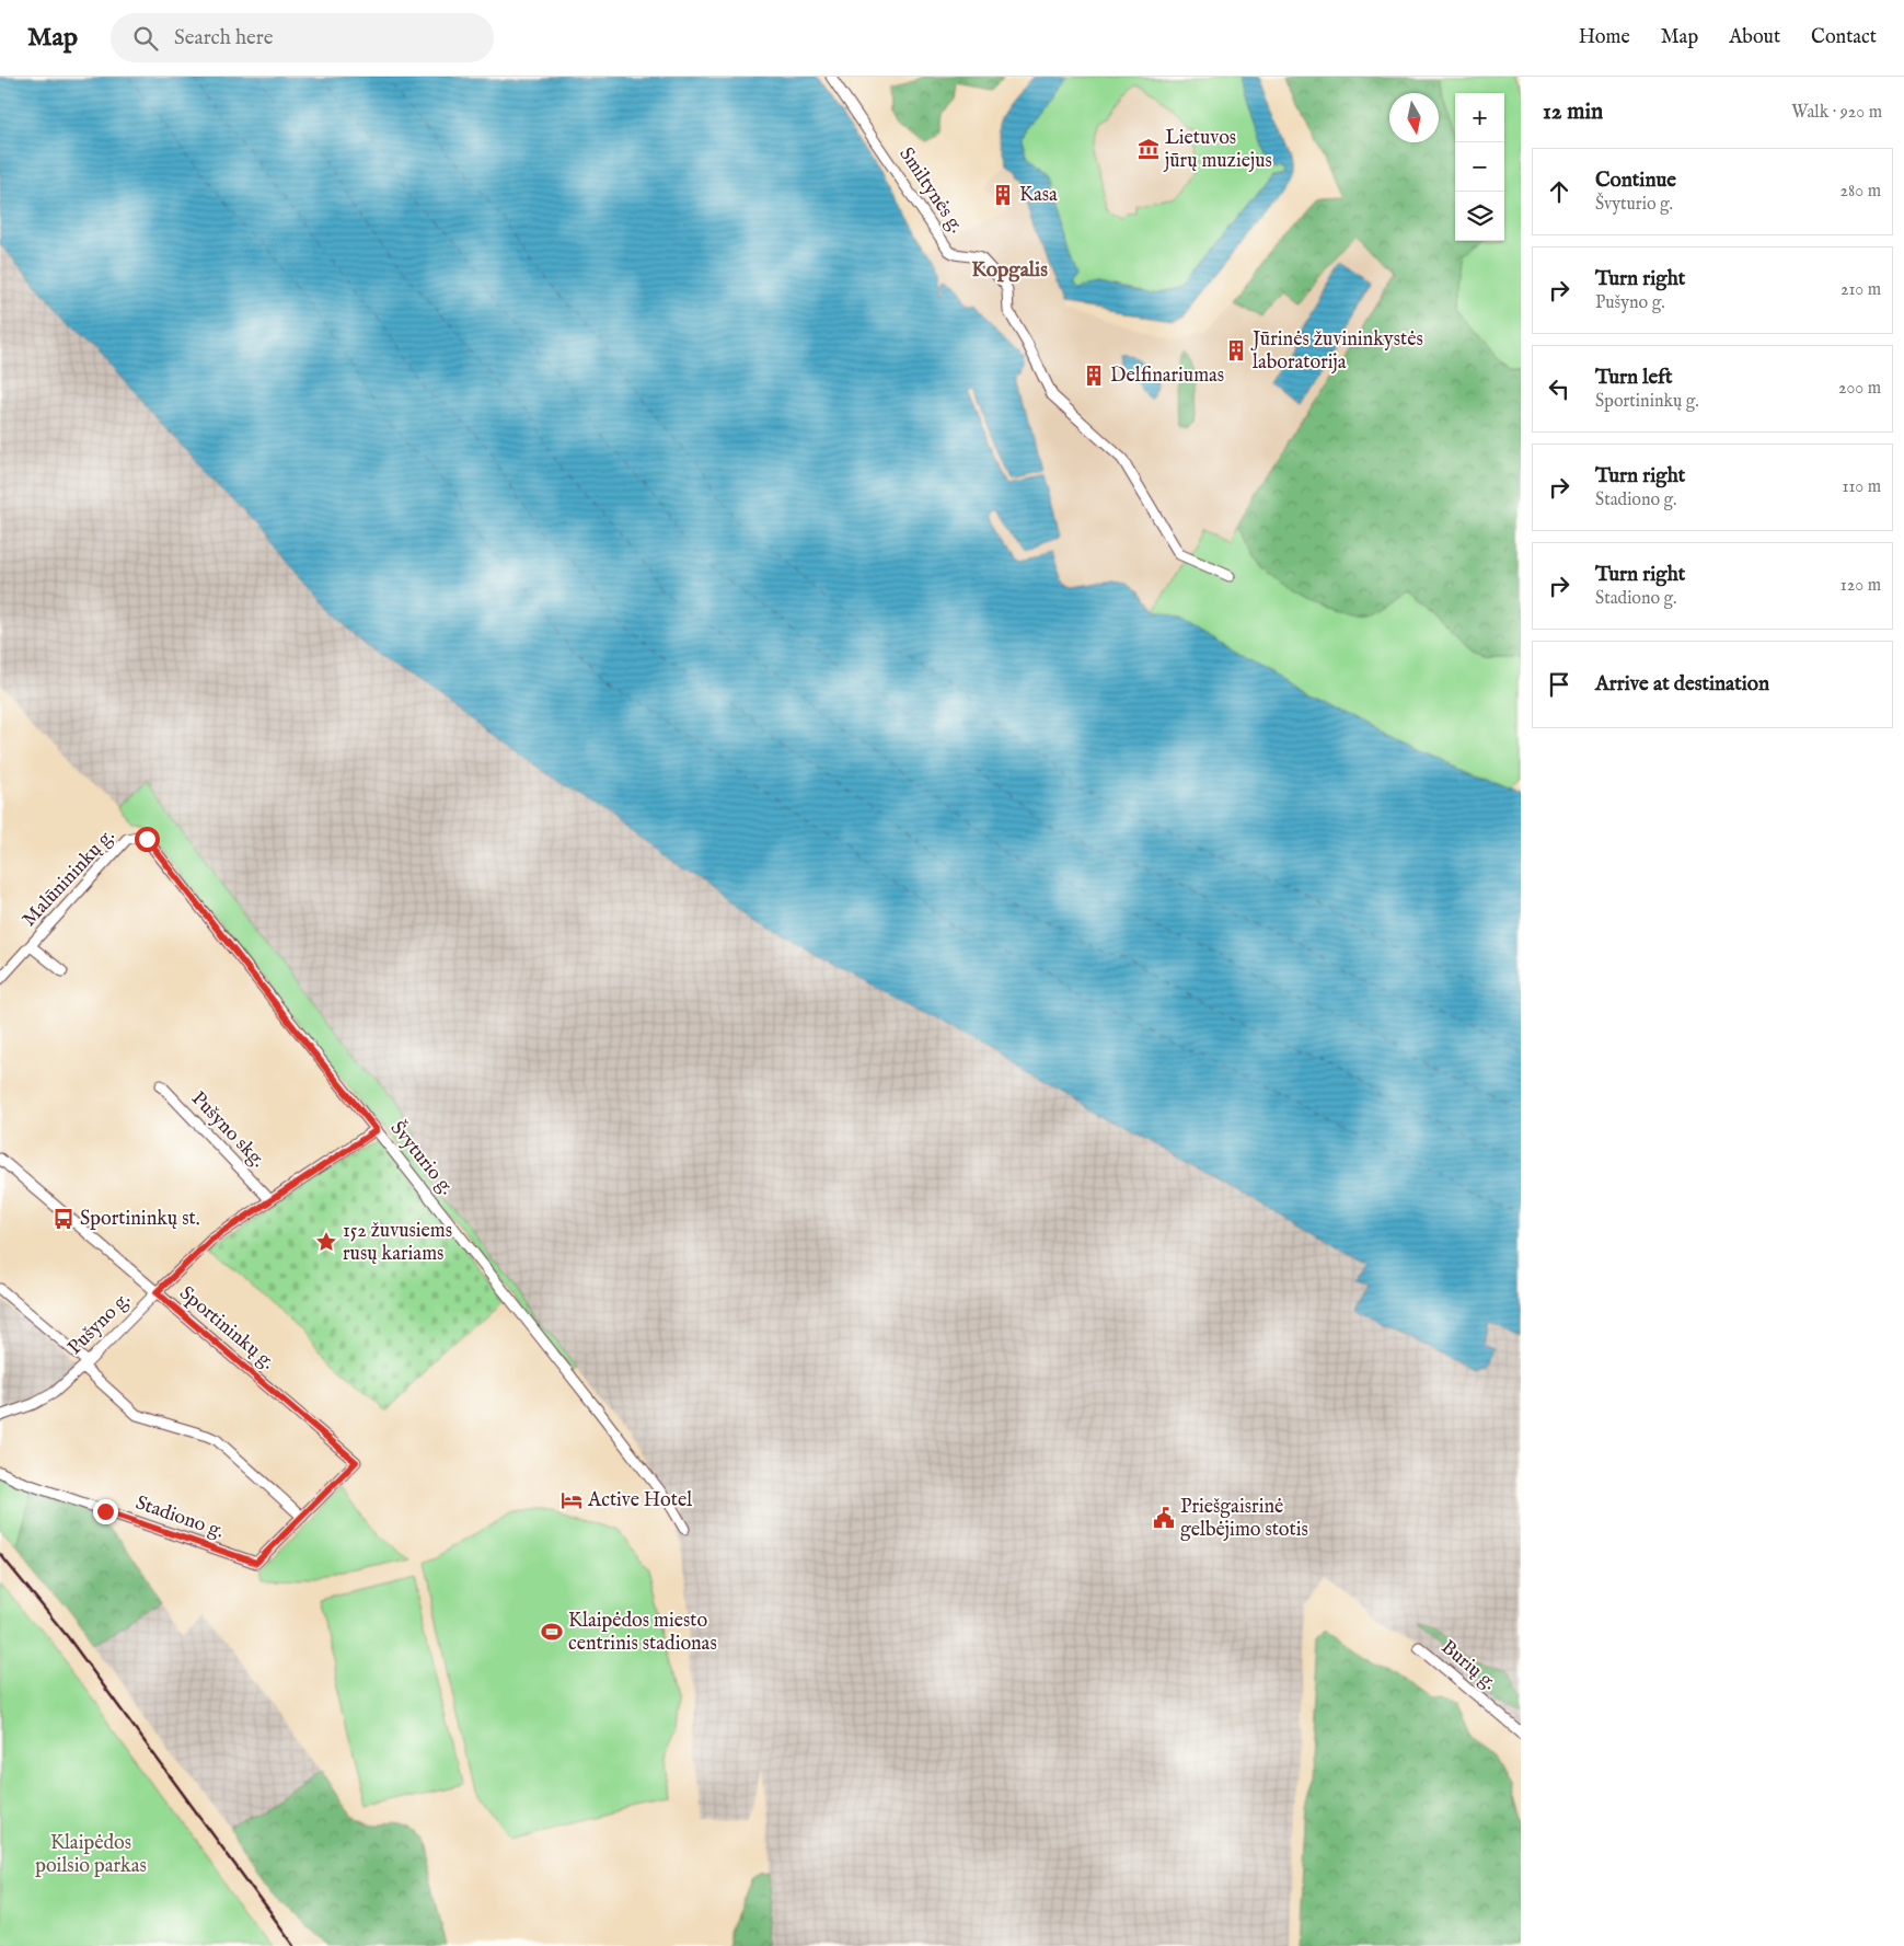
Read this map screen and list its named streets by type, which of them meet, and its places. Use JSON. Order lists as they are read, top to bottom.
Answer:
{
  "streets": {
    "street": [
      "Smiltynės g.",
      "Malūnininkų g.",
      "Pušyno skg.",
      "Švyturio g.",
      "Pušyno g.",
      "Sportininkų g.",
      "Stadiono g.",
      "Burių g."
    ]
  },
  "crossings": [
    ["Malūnininkų g.", "Švyturio g."],
    ["Pušyno skg.", "Pušyno g."],
    ["Švyturio g.", "Pušyno g."],
    ["Pušyno g.", "Sportininkų g."],
    ["Sportininkų g.", "Stadiono g."]
  ],
  "districts": ["Kopgalis"],
  "parks": ["Klaipėdos poilsio parkas"],
  "places": {
    "museum": ["Lietuvos jūrų muziejus"],
    "building": ["Kasa", "Jūrinės žuvininkystės laboratorija", "Delfinariumas"],
    "bus stop": ["Sportininkų st."],
    "place": ["152 žuvusiems rusų kariams"],
    "hotel": ["Active Hotel"],
    "public building": ["Priešgaisrinė gelbėjimo stotis"],
    "sports": ["Klaipėdos miesto centrinis stadionas"]
  },
  "north": "bottom",
  "page": {
    "header": "Map",
    "search": "Search here",
    "nav": [
      "Home",
      "Map",
      "About",
      "Contact"
    ],
    "heading": ["12 min", "Walk · 920 m"],
    "map_buttons": ["+", "−"],
    "list": [
      ["Continue", "Švyturio g.", "280 m"],
      ["Turn right", "Pušyno g.", "210 m"],
      ["Turn left", "Sportininkų g.", "200 m"],
      ["Turn right", "Stadiono g.", "110 m"],
      ["Turn right", "Stadiono g.", "120 m"],
      "Arrive at destination"
    ]
  }
}
